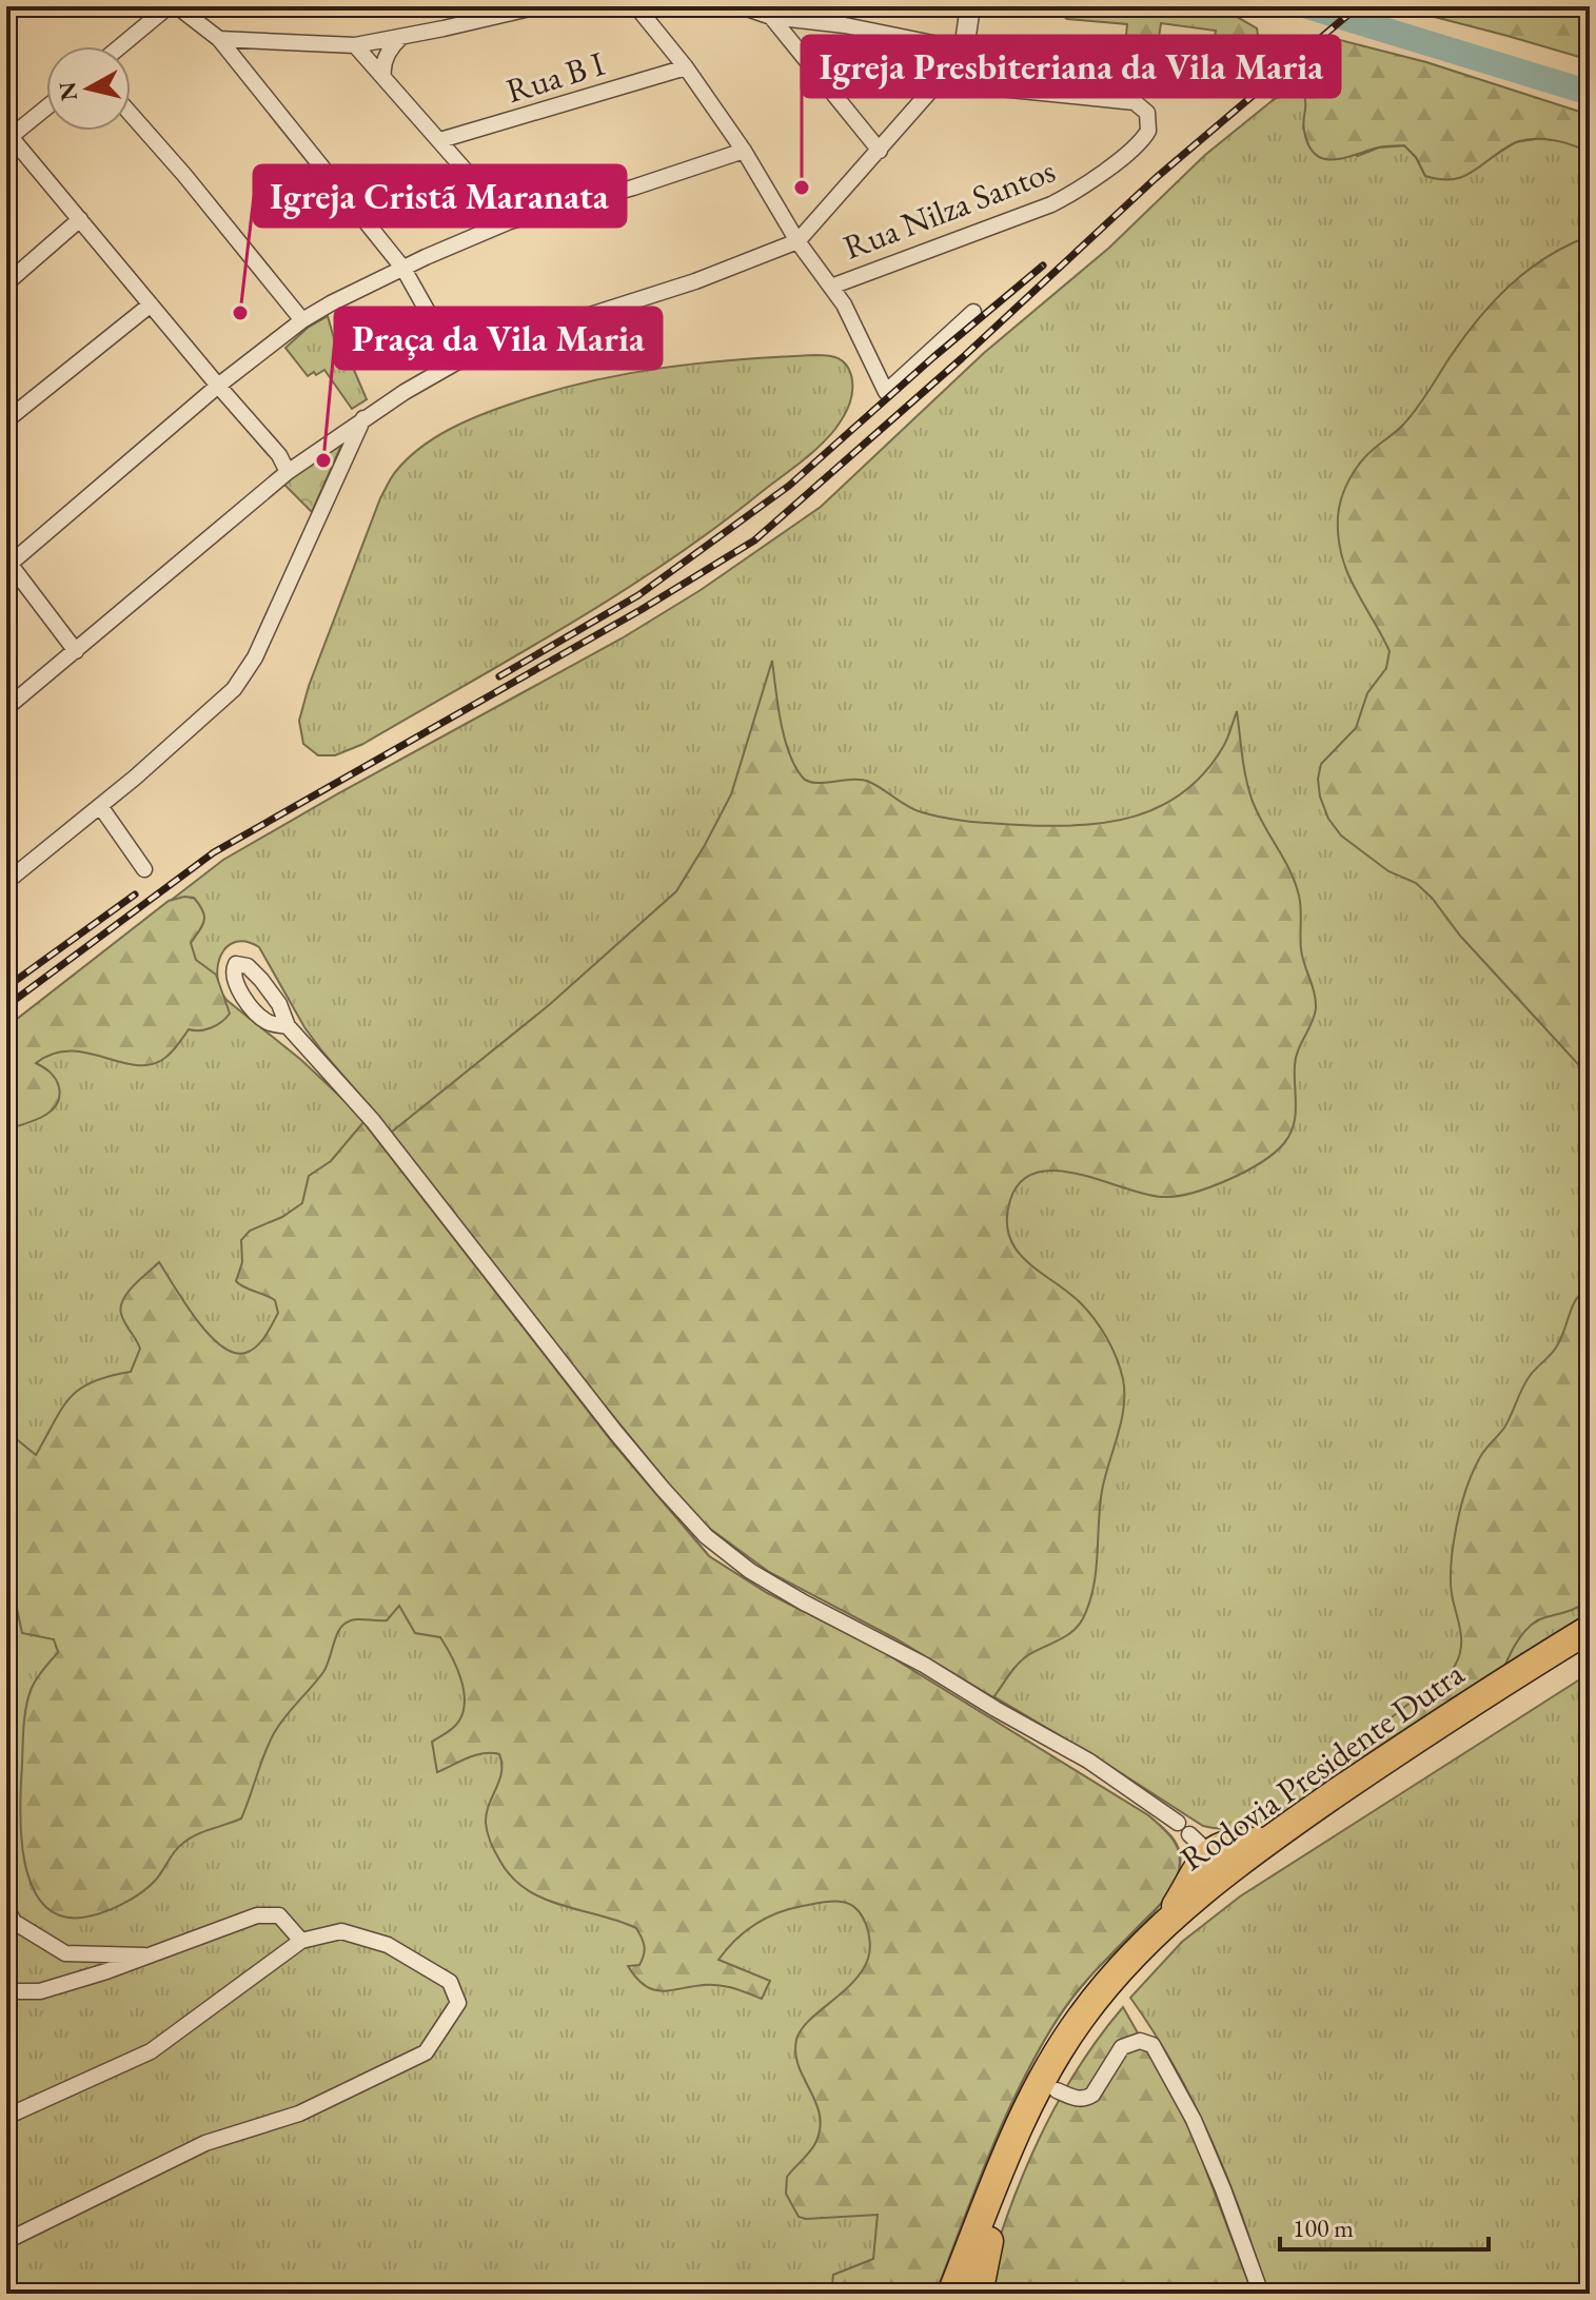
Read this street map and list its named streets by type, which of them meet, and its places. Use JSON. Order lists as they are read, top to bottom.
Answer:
{
  "streets": {
    "highway": ["Rodovia Presidente Dutra"],
    "street": ["Rua B I", "Rua Nilza Santos"]
  },
  "places": ["Igreja Presbiteriana da Vila Maria", "Igreja Cristã Maranata", "Praça da Vila Maria"],
  "scale_bar": "100 m",
  "north": "left"
}
